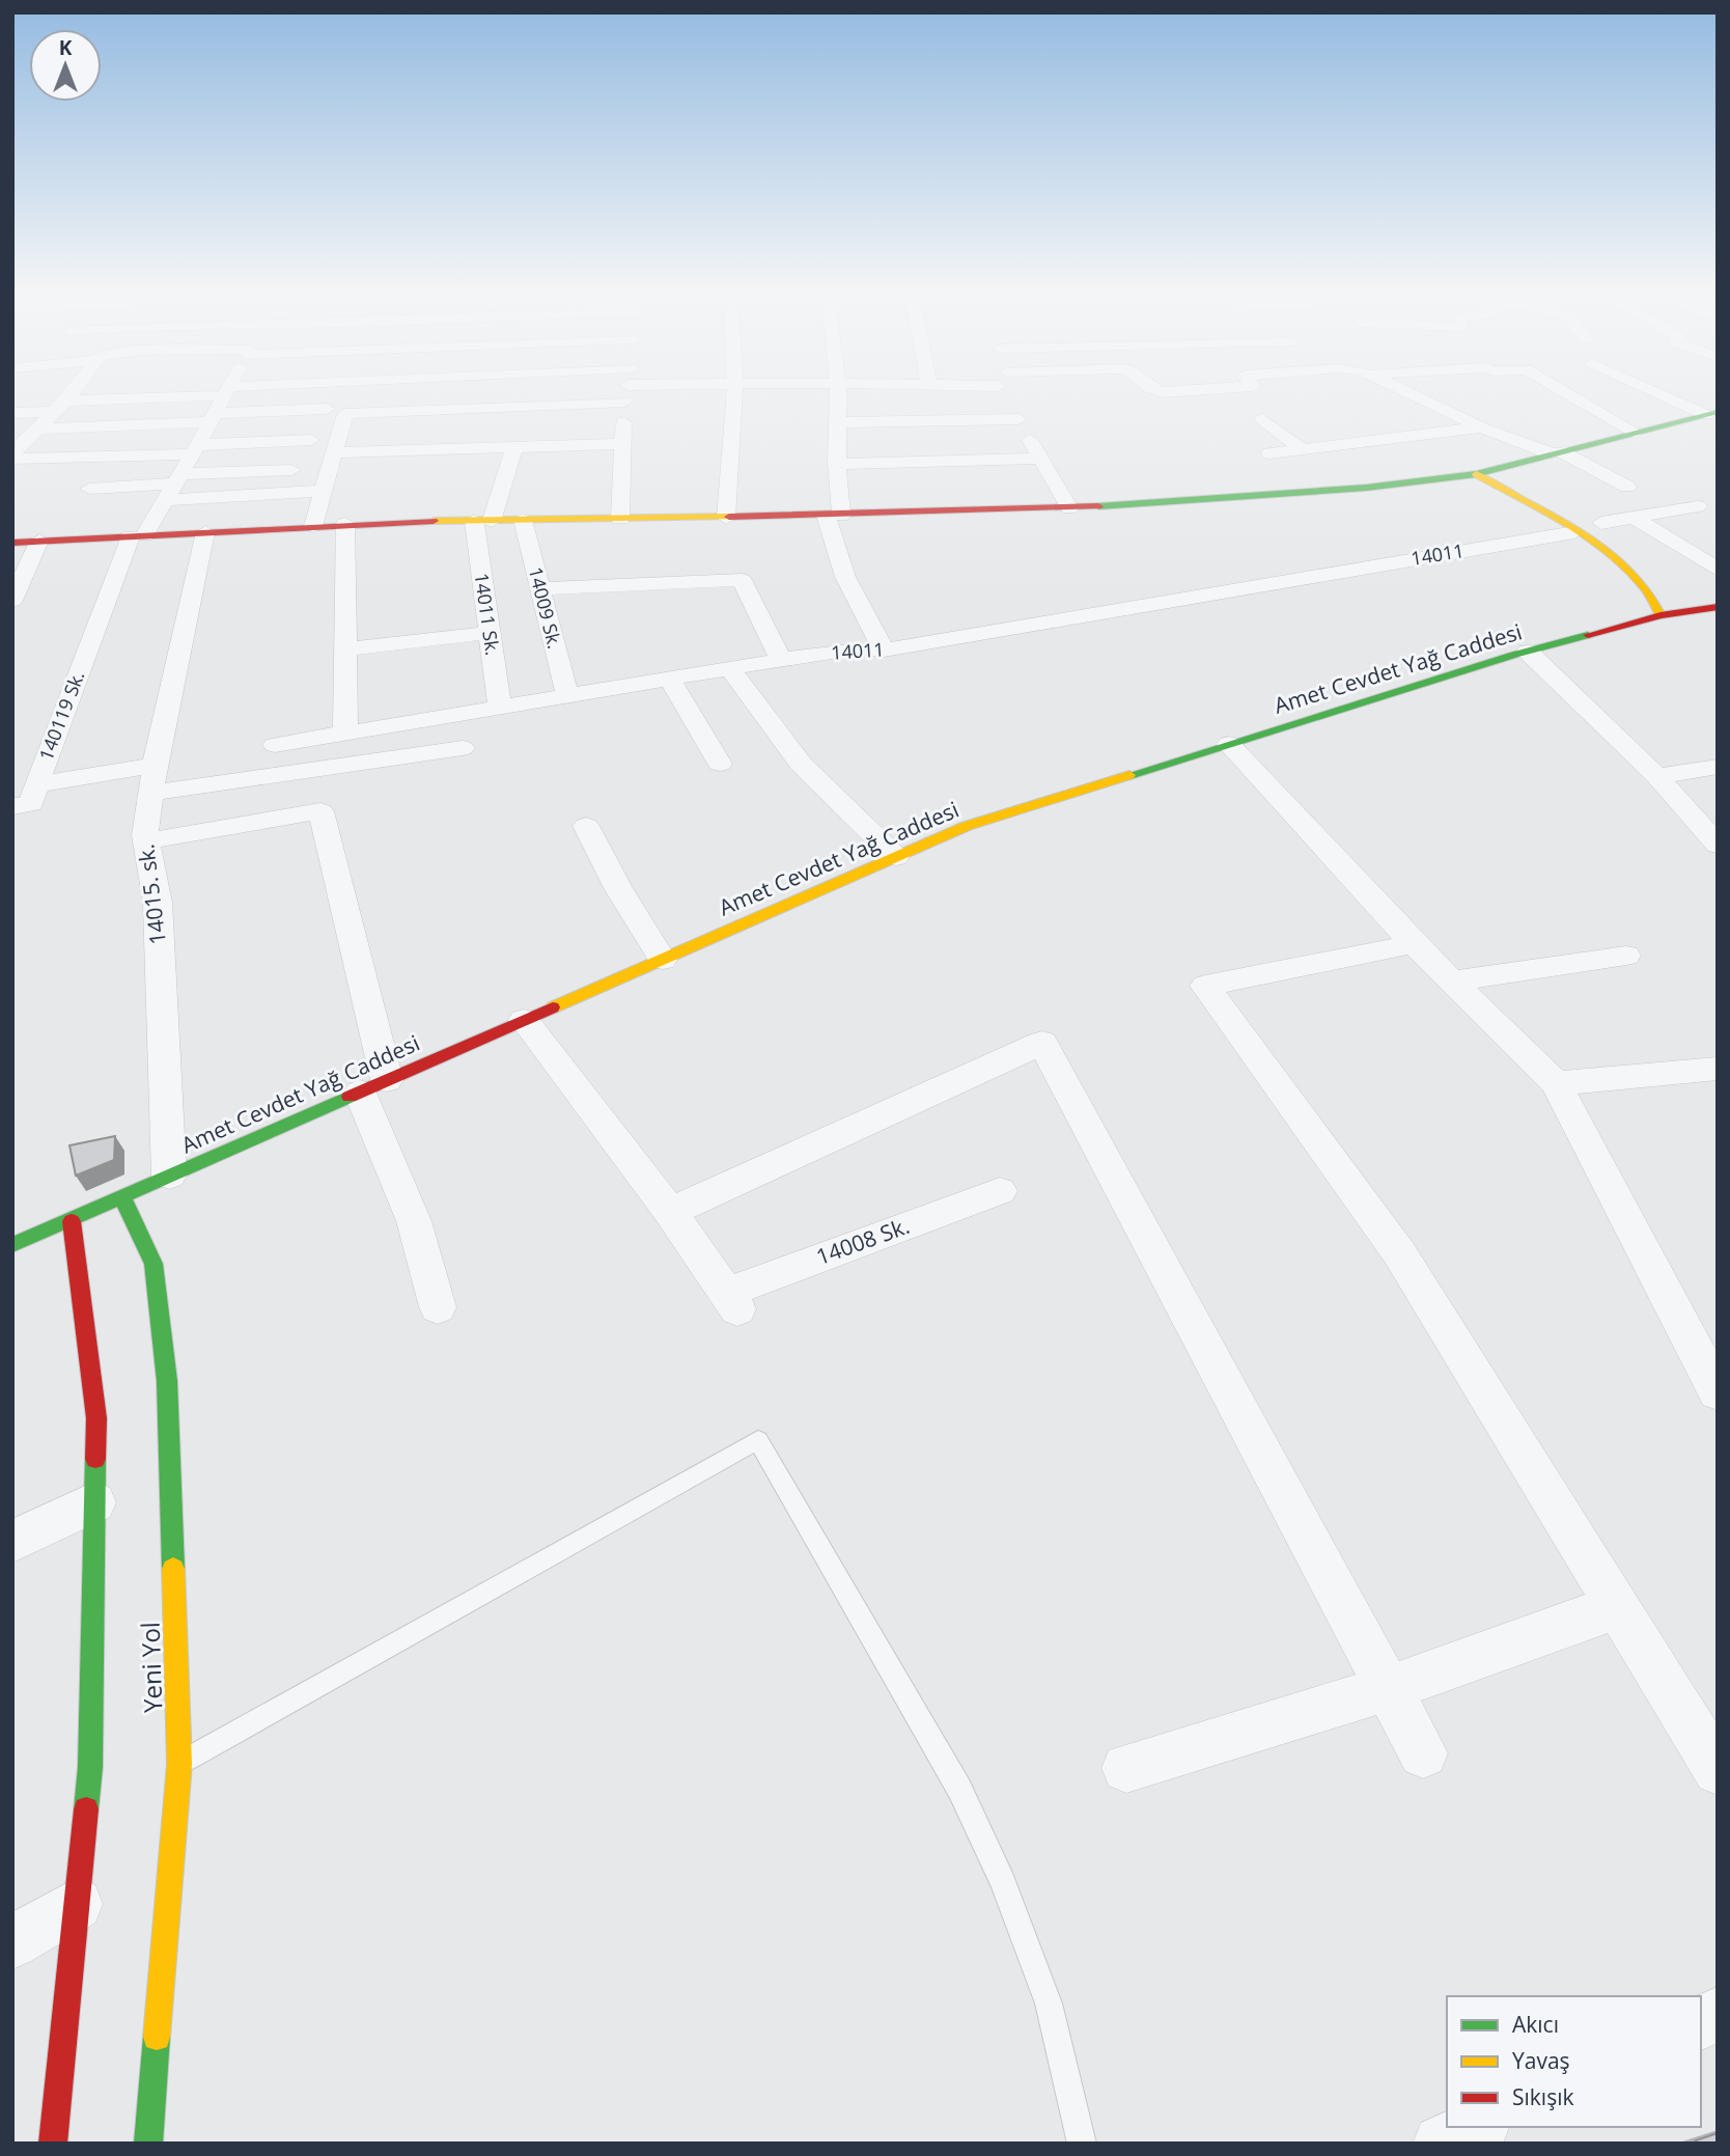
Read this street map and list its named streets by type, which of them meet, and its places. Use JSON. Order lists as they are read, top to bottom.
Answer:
{
  "streets": {
    "main road": ["Amet Cevdet Yağ Caddesi", "Yeni Yol"],
    "street": [
      "14011",
      "14009 Sk.",
      "14011 Sk.",
      "140119 Sk.",
      "14015. sk.",
      "14008 Sk."
    ]
  },
  "crossings": [
    ["14011", "14009 Sk."],
    ["14011", "14011 Sk."],
    ["Amet Cevdet Yağ Caddesi", "14015. sk."],
    ["Amet Cevdet Yağ Caddesi", "Yeni Yol"],
    ["140119 Sk.", "14015. sk."]
  ],
  "legend": ["Akıcı", "Yavaş", "Sıkışık"],
  "north": "top"
}
